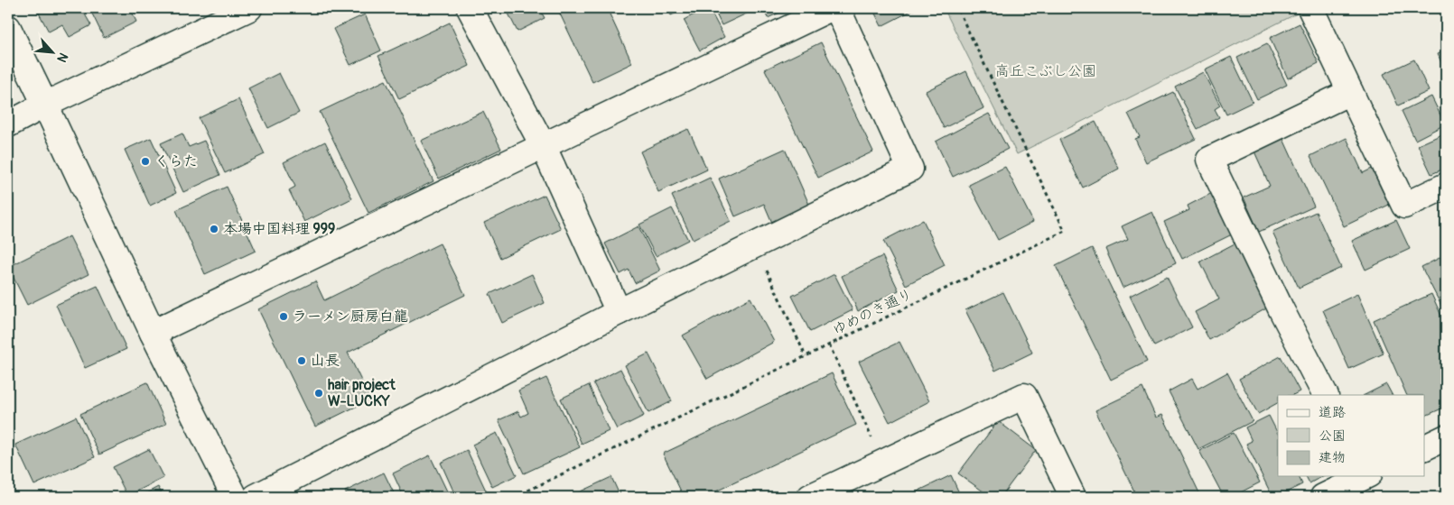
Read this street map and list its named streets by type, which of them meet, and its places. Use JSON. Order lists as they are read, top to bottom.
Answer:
{
  "streets": {
    "path": ["ゆめのき通り"]
  },
  "parks": ["高丘こぶし公園"],
  "places": [
    "くらた",
    "本場中国料理 999",
    "ラーメン厨房白龍",
    "山長",
    "hair project W-LUCKY"
  ],
  "legend": ["道路", "公園", "建物"],
  "north": "bottom right"
}
